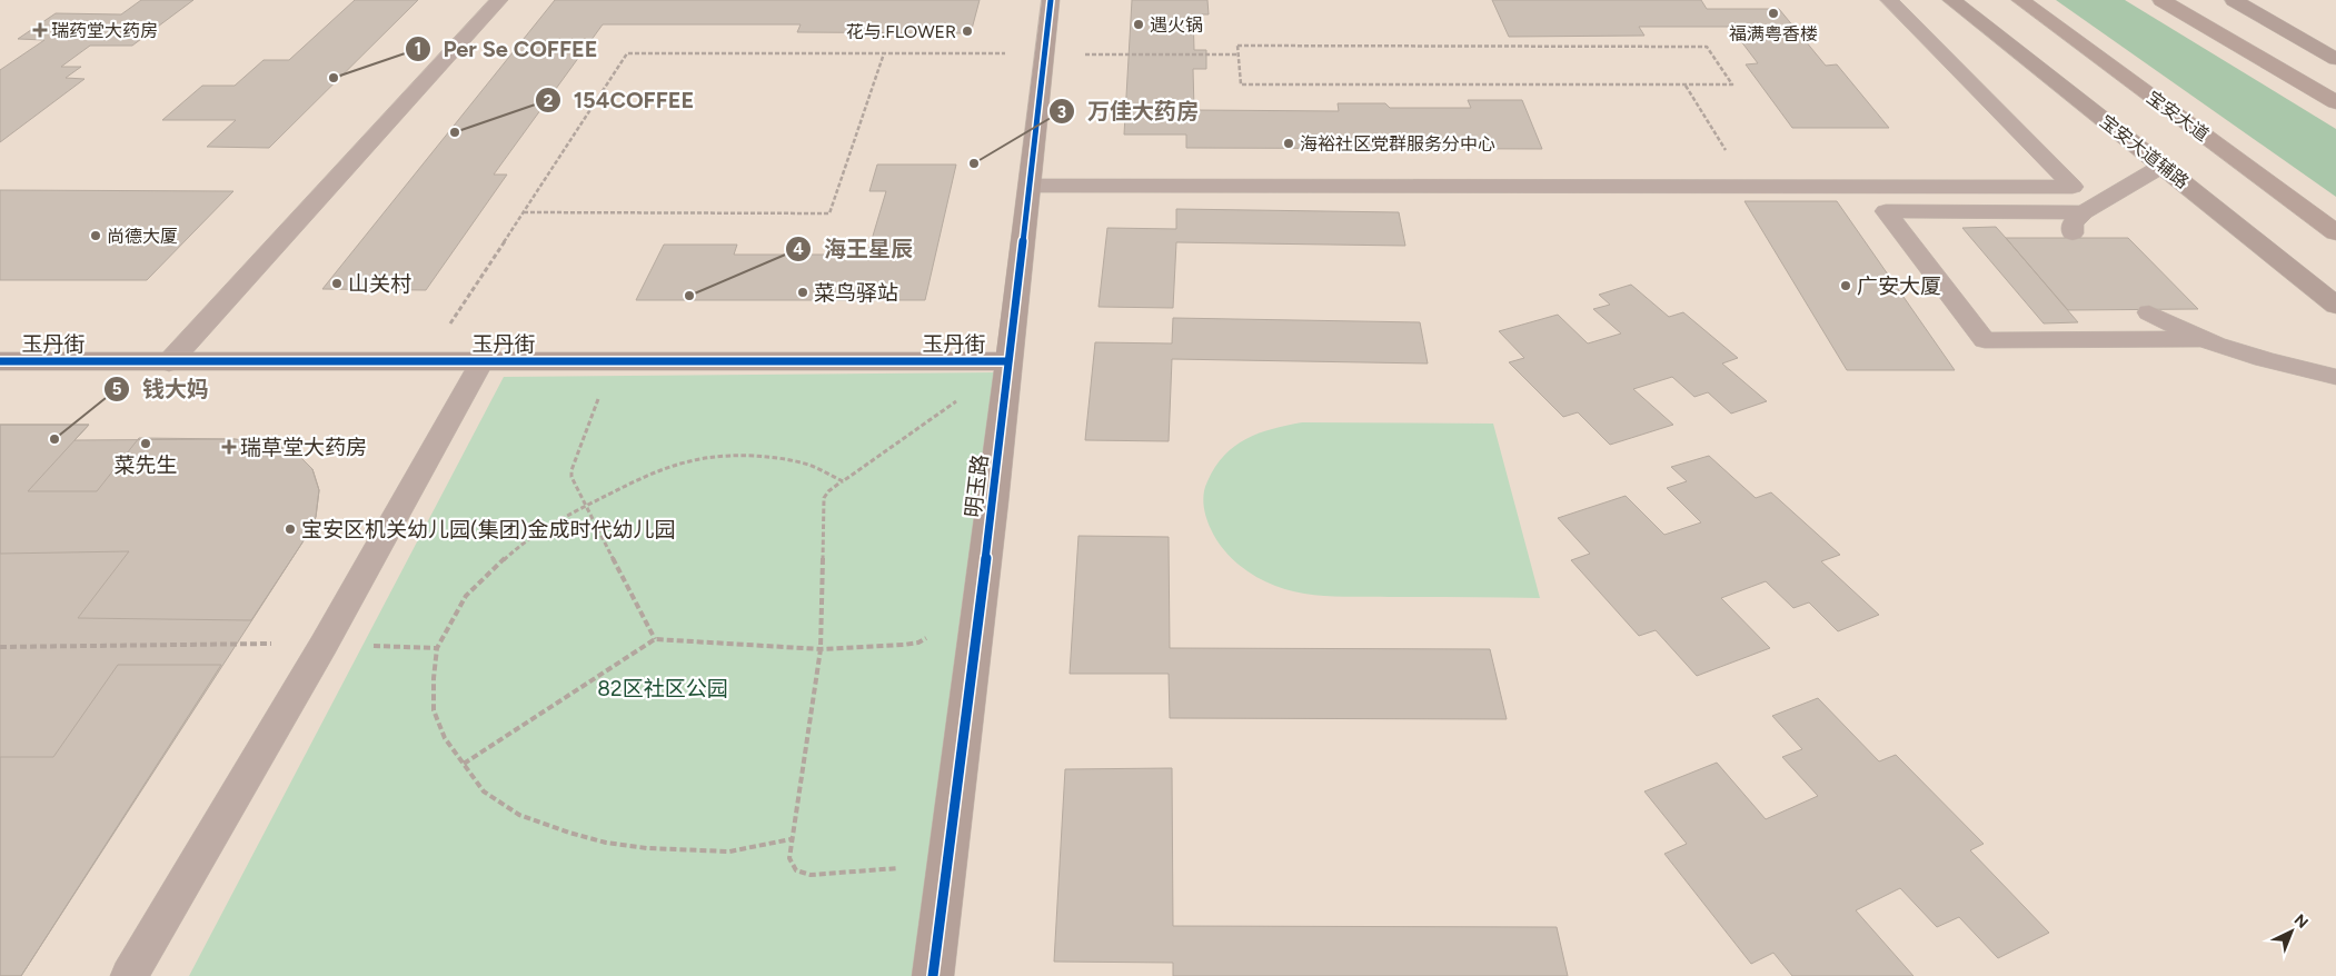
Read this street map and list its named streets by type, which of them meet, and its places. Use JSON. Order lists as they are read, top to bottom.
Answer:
{
  "streets": {
    "main road": ["宝安大道"],
    "street": ["宝安大道辅路", "玉丹街", "明玉路"]
  },
  "crossings": [
    ["玉丹街", "明玉路"]
  ],
  "parks": ["82区社区公园"],
  "places": {
    "other": [
      "福满粤香楼",
      "遇火锅",
      "花与.FLOWER",
      "Per Se COFFEE",
      "154COFFEE",
      "海裕社区党群服务分中心",
      "万佳大药房",
      "尚德大厦",
      "山关村",
      "广安大厦",
      "菜鸟驿站",
      "海王星辰",
      "钱大妈",
      "菜先生",
      "宝安区机关幼儿园(集团)金成时代幼儿园"
    ],
    "health": ["瑞药堂大药房", "瑞草堂大药房"]
  },
  "north": "top right"
}
